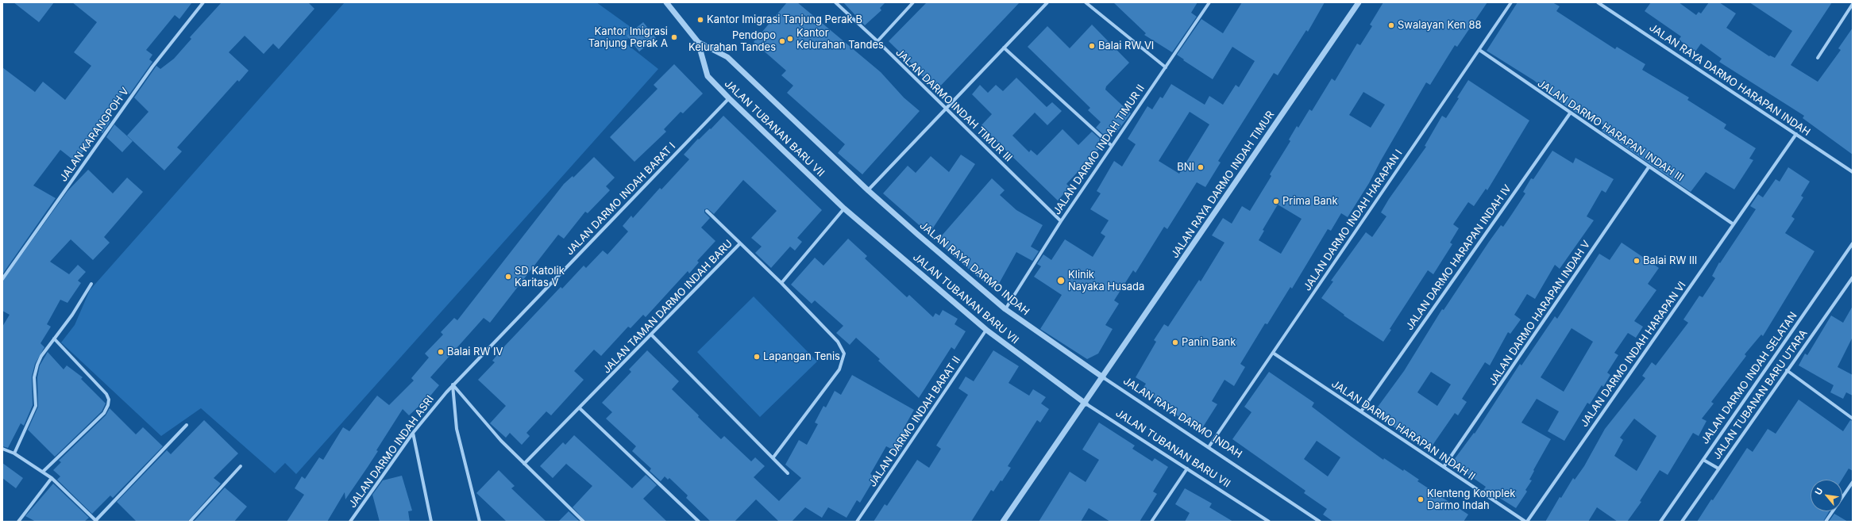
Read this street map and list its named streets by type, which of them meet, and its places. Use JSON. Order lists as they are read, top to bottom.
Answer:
{
  "streets": {
    "street": [
      "JALAN RAYA DARMO HARAPAN INDAH",
      "JALAN DARMO INDAH TIMUR III",
      "JALAN TUBANAN BARU VII",
      "JALAN DARMO HARAPAN INDAH III",
      "JALAN KARANGPOH V",
      "JALAN DARMO INDAH TIMUR II",
      "JALAN RAYA DARMO INDAH TIMUR",
      "JALAN DARMO INDAH BARAT I",
      "JALAN DARMO INDAH HARAPAN I",
      "JALAN DARMO HARAPAN INDAH IV",
      "JALAN RAYA DARMO INDAH",
      "JALAN TAMAN DARMO INDAH BARU",
      "JALAN DARMO HARAPAN INDAH V",
      "JALAN DARMO INDAH HARAPAN VI",
      "JALAN DARMO INDAH SELATAN",
      "JALAN TUBANAN BARU UTARA",
      "JALAN DARMO INDAH BARAT II",
      "JALAN DARMO HARAPAN INDAH II",
      "JALAN DARMO INDAH ASRI"
    ]
  },
  "crossings": [
    ["JALAN RAYA DARMO HARAPAN INDAH", "JALAN DARMO INDAH HARAPAN VI"],
    ["JALAN DARMO INDAH TIMUR III", "JALAN DARMO INDAH TIMUR II"],
    ["JALAN TUBANAN BARU VII", "JALAN RAYA DARMO INDAH TIMUR"],
    ["JALAN TUBANAN BARU VII", "JALAN DARMO INDAH BARAT I"],
    ["JALAN TUBANAN BARU VII", "JALAN RAYA DARMO INDAH"],
    ["JALAN TUBANAN BARU VII", "JALAN DARMO INDAH BARAT II"],
    ["JALAN DARMO HARAPAN INDAH III", "JALAN DARMO INDAH HARAPAN I"],
    ["JALAN DARMO HARAPAN INDAH III", "JALAN DARMO HARAPAN INDAH IV"],
    ["JALAN DARMO HARAPAN INDAH III", "JALAN DARMO HARAPAN INDAH V"],
    ["JALAN DARMO HARAPAN INDAH III", "JALAN DARMO INDAH HARAPAN VI"],
    ["JALAN DARMO INDAH TIMUR II", "JALAN RAYA DARMO INDAH"],
    ["JALAN RAYA DARMO INDAH TIMUR", "JALAN RAYA DARMO INDAH"],
    ["JALAN DARMO INDAH BARAT I", "JALAN DARMO INDAH ASRI"],
    ["JALAN DARMO INDAH HARAPAN I", "JALAN RAYA DARMO INDAH"],
    ["JALAN DARMO INDAH HARAPAN I", "JALAN DARMO HARAPAN INDAH II"],
    ["JALAN DARMO HARAPAN INDAH IV", "JALAN DARMO HARAPAN INDAH II"],
    ["JALAN DARMO HARAPAN INDAH V", "JALAN DARMO HARAPAN INDAH II"],
    ["JALAN DARMO INDAH HARAPAN VI", "JALAN DARMO HARAPAN INDAH II"]
  ],
  "places": [
    "Kantor Imigrasi Tanjung Perak B",
    "Swalayan Ken 88",
    "Kantor Imigrasi Tanjung Perak A",
    "Kantor Kelurahan Tandes",
    "Pendopo Kelurahan Tandes",
    "Balai RW VI",
    "BNI",
    "Prima Bank",
    "Balai RW III",
    "SD Katolik Karitas V",
    "Klinik Nayaka Husada",
    "Panin Bank",
    "Balai RW IV",
    "Lapangan Tenis",
    "Klenteng Komplek Darmo Indah"
  ],
  "north": "top left"
}
